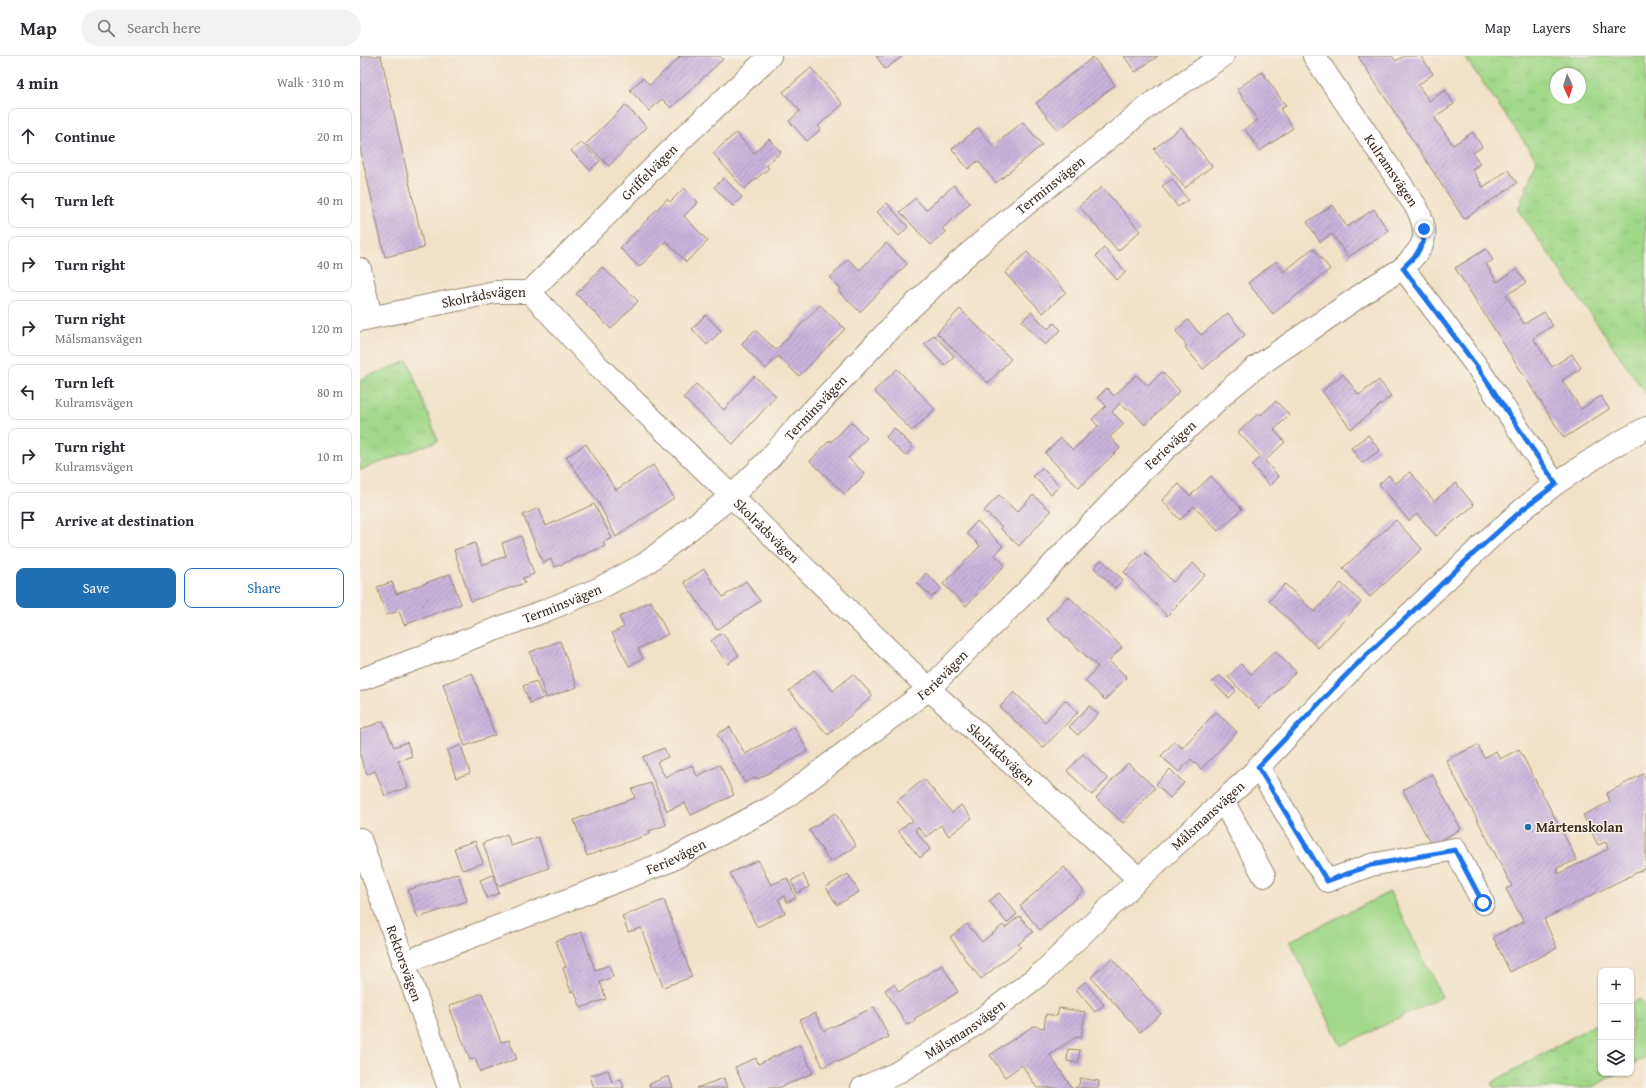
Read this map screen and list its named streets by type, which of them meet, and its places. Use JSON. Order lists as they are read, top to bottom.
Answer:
{
  "streets": {
    "street": [
      "Kulramsvägen",
      "Griffelvägen",
      "Terminsvägen",
      "Skolrådsvägen",
      "Ferievägen",
      "Målsmansvägen",
      "Rektorsvägen"
    ]
  },
  "crossings": [
    ["Kulramsvägen", "Ferievägen"],
    ["Griffelvägen", "Skolrådsvägen"],
    ["Terminsvägen", "Skolrådsvägen"],
    ["Skolrådsvägen", "Ferievägen"],
    ["Skolrådsvägen", "Målsmansvägen"],
    ["Ferievägen", "Rektorsvägen"]
  ],
  "places": ["Mårtenskolan"],
  "north": "bottom",
  "page": {
    "header": "Map",
    "search": "Search here",
    "nav": ["Map", "Layers", "Share"],
    "heading": ["4 min", "Walk · 310 m"],
    "list": [
      ["Continue", "20 m"],
      ["Turn left", "40 m"],
      ["Turn right", "40 m"],
      ["Turn right", "Målsmansvägen", "120 m"],
      ["Turn left", "Kulramsvägen", "80 m"],
      ["Turn right", "Kulramsvägen", "10 m"],
      "Arrive at destination"
    ],
    "buttons": ["Save", "Share"],
    "map_buttons": ["+", "−"]
  }
}
